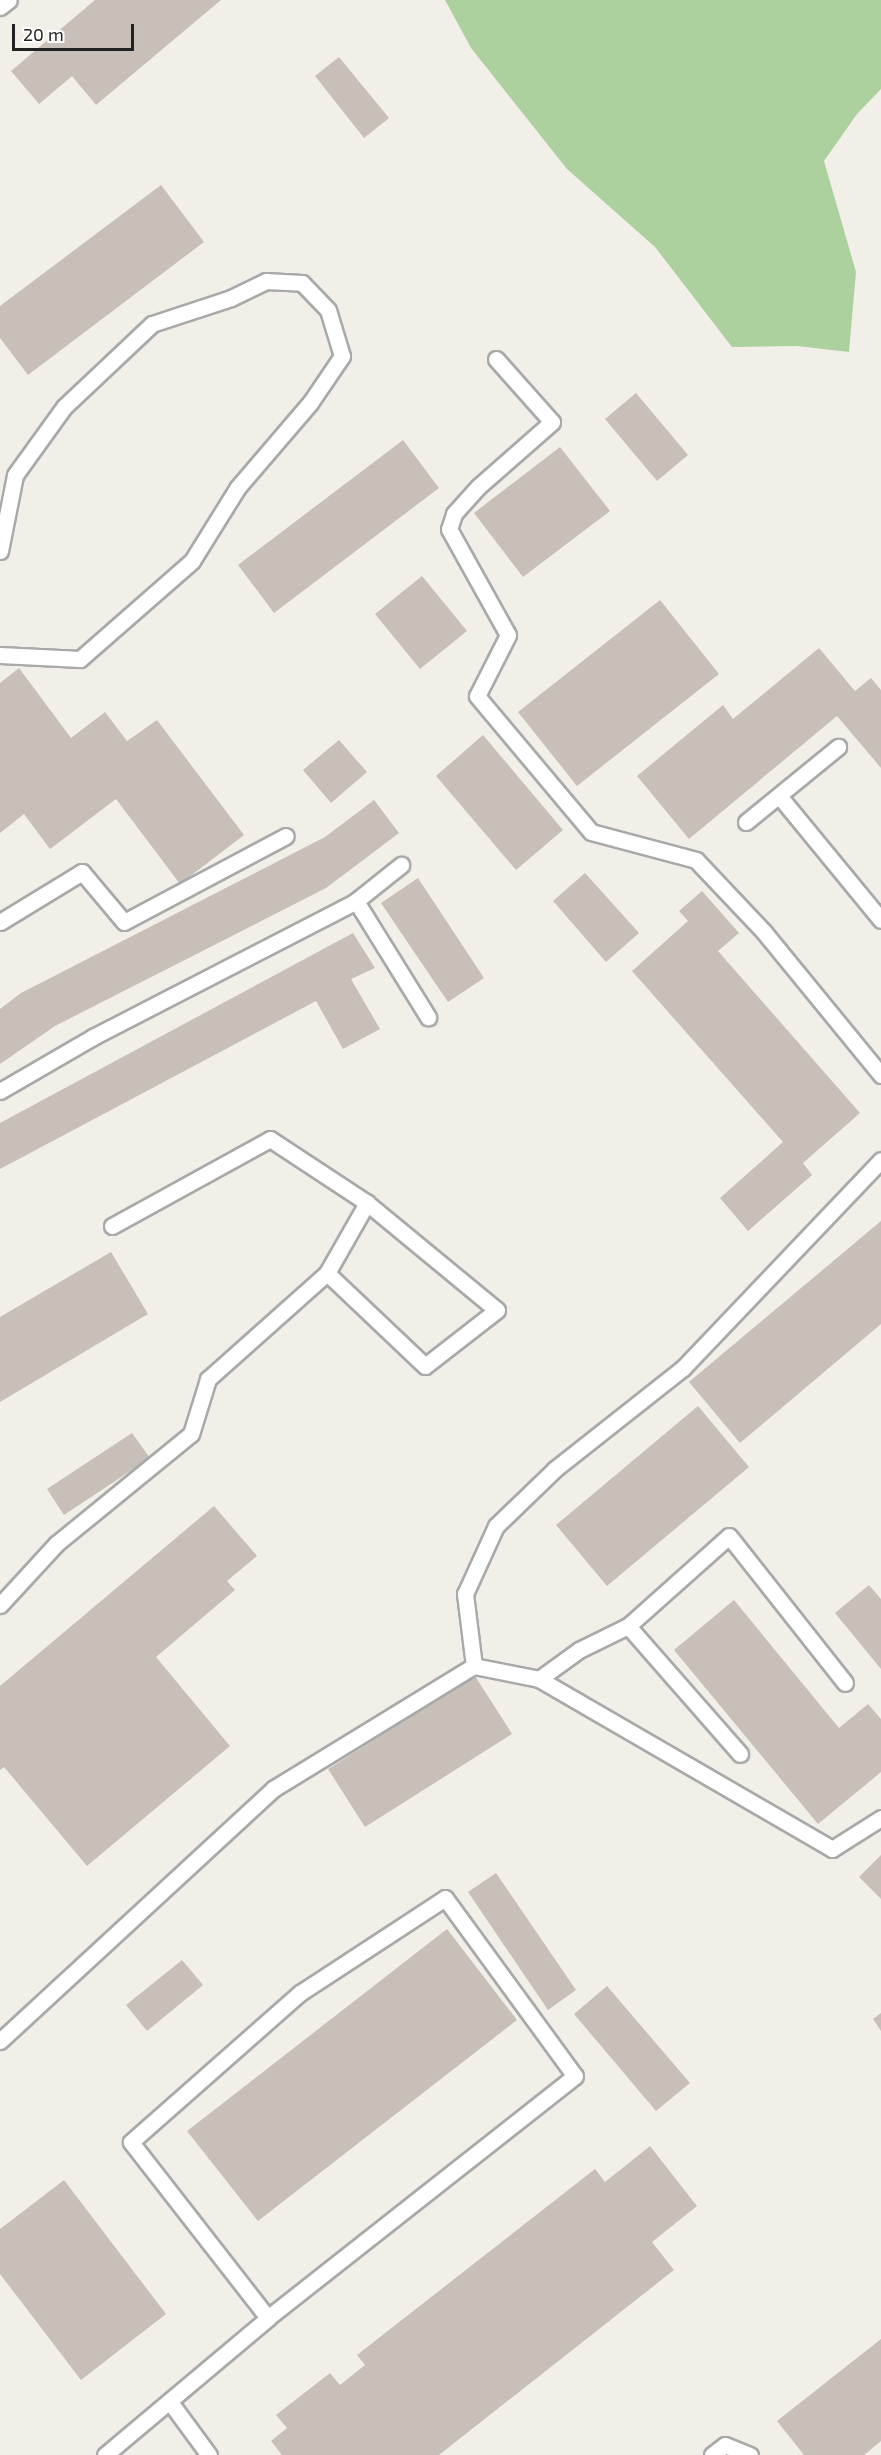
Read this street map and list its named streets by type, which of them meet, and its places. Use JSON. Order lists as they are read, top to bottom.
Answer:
{
  "scale_bar": "20 m"
}
